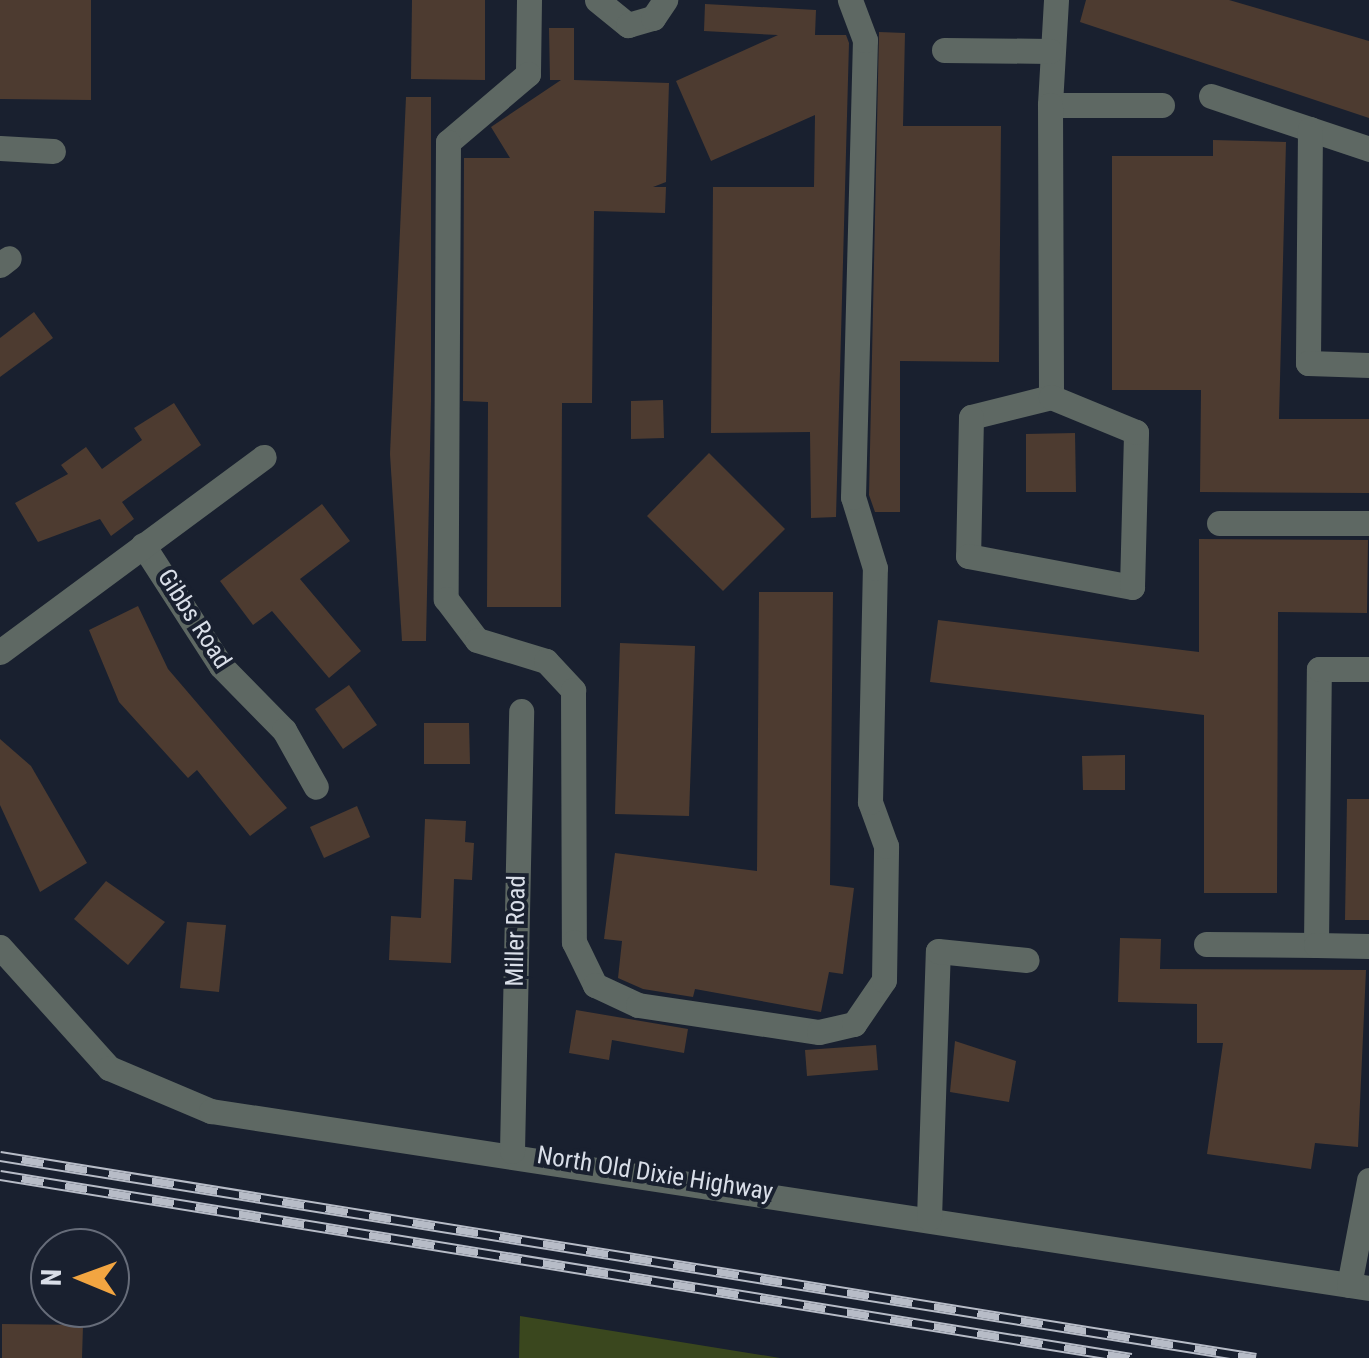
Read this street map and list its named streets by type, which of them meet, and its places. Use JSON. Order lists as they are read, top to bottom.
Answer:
{
  "streets": {
    "street": ["Gibbs Road", "Miller Road", "North Old Dixie Highway"]
  },
  "crossings": [
    ["Miller Road", "North Old Dixie Highway"]
  ],
  "north": "left"
}
